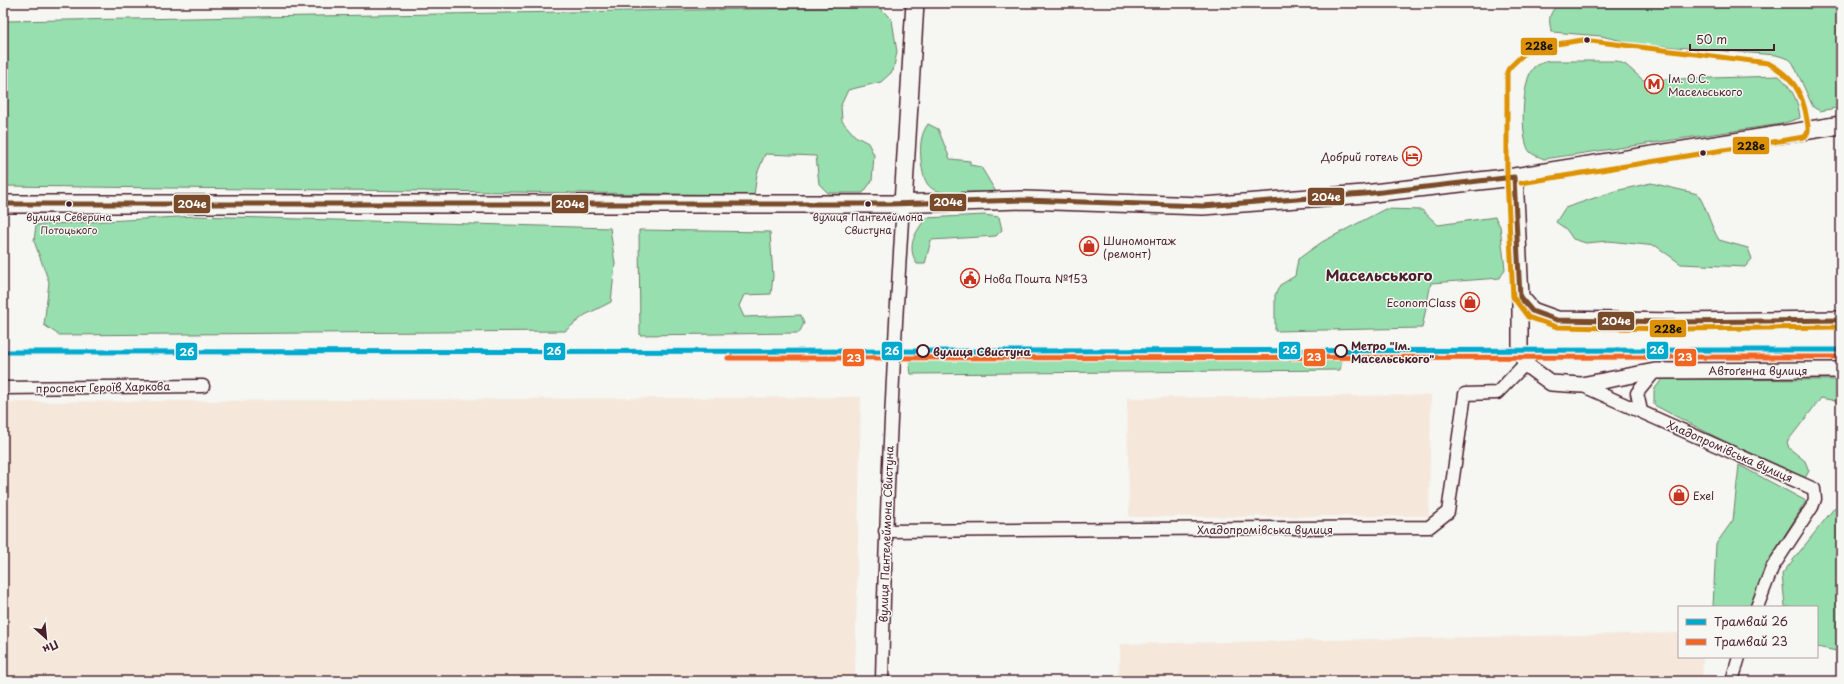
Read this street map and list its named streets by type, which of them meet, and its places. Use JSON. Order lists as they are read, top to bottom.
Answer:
{
  "streets": {
    "main road": ["вулиця Пантелеймона Свистуна"],
    "street": ["Автоґенна вулиця", "проспект Героїв Харкова", "Хладопромівська вулиця"]
  },
  "crossings": [
    ["Автоґенна вулиця", "Хладопромівська вулиця"],
    ["Хладопромівська вулиця", "вулиця Пантелеймона Свистуна"]
  ],
  "districts": ["Масельського"],
  "places": {
    "metro station": ["Ім. О.С. Масельського"],
    "hotel": ["Добрий готель"],
    "other": [
      "вулиця Северина Потоцького",
      "вулиця Пантелеймона Свистуна",
      "вулиця Свистуна",
      "Метро \"ім. Масельського\""
    ],
    "shop": ["Шиномонтаж (ремонт)", "EconomClass", "Exel"],
    "public building": ["Нова Пошта №153"]
  },
  "lines": [
    "transit line 228е",
    "transit line 204е",
    "tram line 26",
    "tram line 23"
  ],
  "legend": ["Трамвай 26", "Трамвай 23"],
  "scale_bar": "50 m",
  "north": "bottom right"
}
